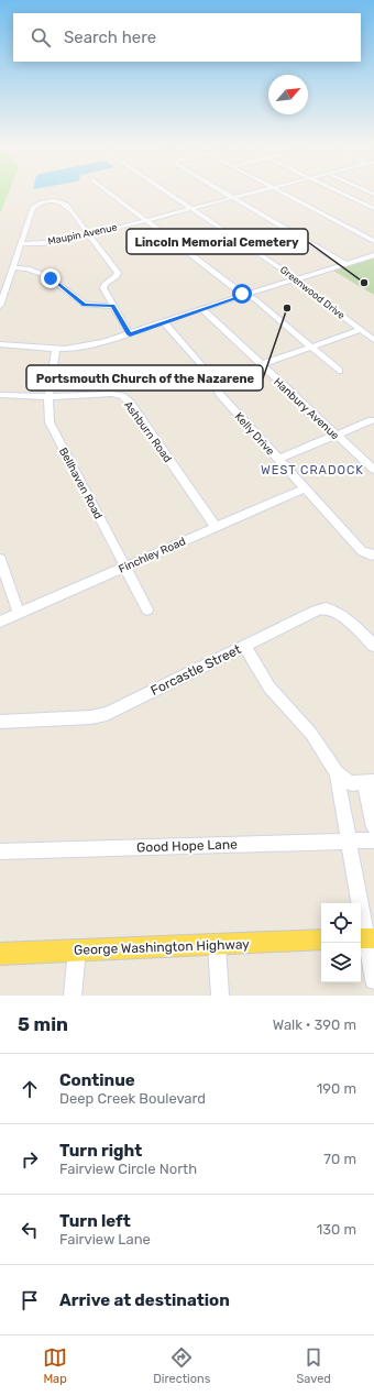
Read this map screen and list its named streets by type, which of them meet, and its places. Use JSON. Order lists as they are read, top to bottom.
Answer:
{
  "streets": {
    "main road": ["George Washington Highway"],
    "street": [
      "Maupin Avenue",
      "Greenwood Drive",
      "Hanbury Avenue",
      "Ashburn Road",
      "Kelly Drive",
      "Bellhaven Road",
      "Finchley Road",
      "Forcastle Street",
      "Good Hope Lane"
    ]
  },
  "crossings": [
    ["Maupin Avenue", "Greenwood Drive"],
    ["Ashburn Road", "Bellhaven Road"],
    ["Ashburn Road", "Finchley Road"],
    ["Kelly Drive", "Finchley Road"],
    ["Bellhaven Road", "Finchley Road"]
  ],
  "districts": ["WEST CRADOCK"],
  "places": ["Lincoln Memorial Cemetery", "Portsmouth Church of the Nazarene"],
  "north": "top right",
  "page": {
    "search": "Search here",
    "heading": ["5 min", "Walk · 390 m"],
    "list": [
      ["Continue", "Deep Creek Boulevard", "190 m"],
      ["Turn right", "Fairview Circle North", "70 m"],
      ["Turn left", "Fairview Lane", "130 m"],
      "Arrive at destination"
    ],
    "nav": ["Map", "Directions", "Saved"]
  }
}
